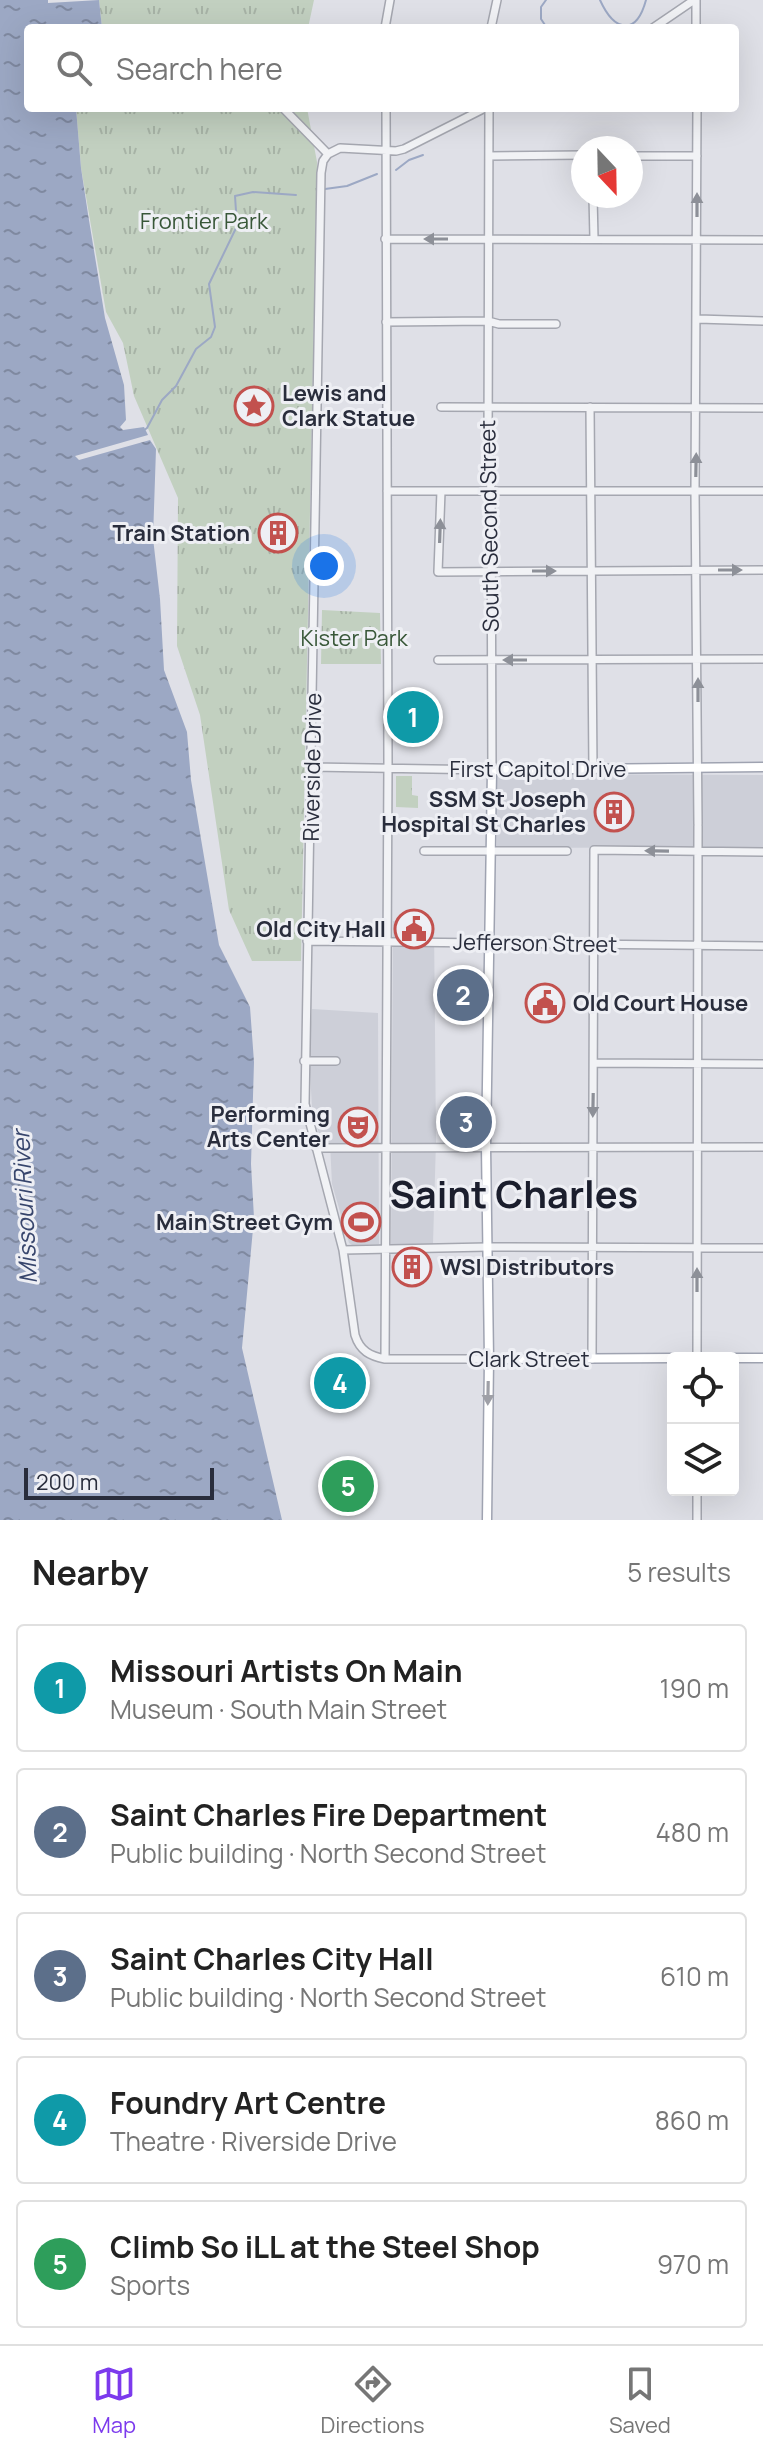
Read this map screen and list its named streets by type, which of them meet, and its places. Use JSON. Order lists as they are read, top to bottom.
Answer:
{
  "streets": {
    "main road": ["South Second Street", "First Capitol Drive", "Clark Street"],
    "street": ["Riverside Drive", "Jefferson Street"]
  },
  "crossings": [
    ["South Second Street", "First Capitol Drive"],
    ["South Second Street", "Jefferson Street"],
    ["South Second Street", "Clark Street"],
    ["Riverside Drive", "First Capitol Drive"],
    ["Riverside Drive", "Jefferson Street"],
    ["Riverside Drive", "Clark Street"]
  ],
  "districts": ["Saint Charles"],
  "water": ["Missouri River"],
  "parks": ["Frontier Park", "Kister Park"],
  "places": {
    "place": ["Lewis and Clark Statue"],
    "building": ["Train Station", "SSM St Joseph Hospital St Charles", "WSI Distributors"],
    "public building": ["Old City Hall", "Old Court House"],
    "theatre": ["Performing Arts Center"],
    "sports": ["Main Street Gym"]
  },
  "scale_bar": "200 m",
  "north": "bottom",
  "page": {
    "search": "Search here",
    "pins": [
      "1",
      "2",
      "3",
      "4",
      "5"
    ],
    "scale": "200 m",
    "heading": ["Nearby", "5 results"],
    "list": [
      {
        "mark": "1",
        "name": "Missouri Artists On Main",
        "note": "Museum · South Main Street",
        "value": "190 m"
      },
      {
        "mark": "2",
        "name": "Saint Charles Fire Department",
        "note": "Public building · North Second Street",
        "value": "480 m"
      },
      {
        "mark": "3",
        "name": "Saint Charles City Hall",
        "note": "Public building · North Second Street",
        "value": "610 m"
      },
      {
        "mark": "4",
        "name": "Foundry Art Centre",
        "note": "Theatre · Riverside Drive",
        "value": "860 m"
      },
      {
        "mark": "5",
        "name": "Climb So iLL at the Steel Shop",
        "note": "Sports",
        "value": "970 m"
      }
    ],
    "nav": ["Map", "Directions", "Saved"]
  }
}
